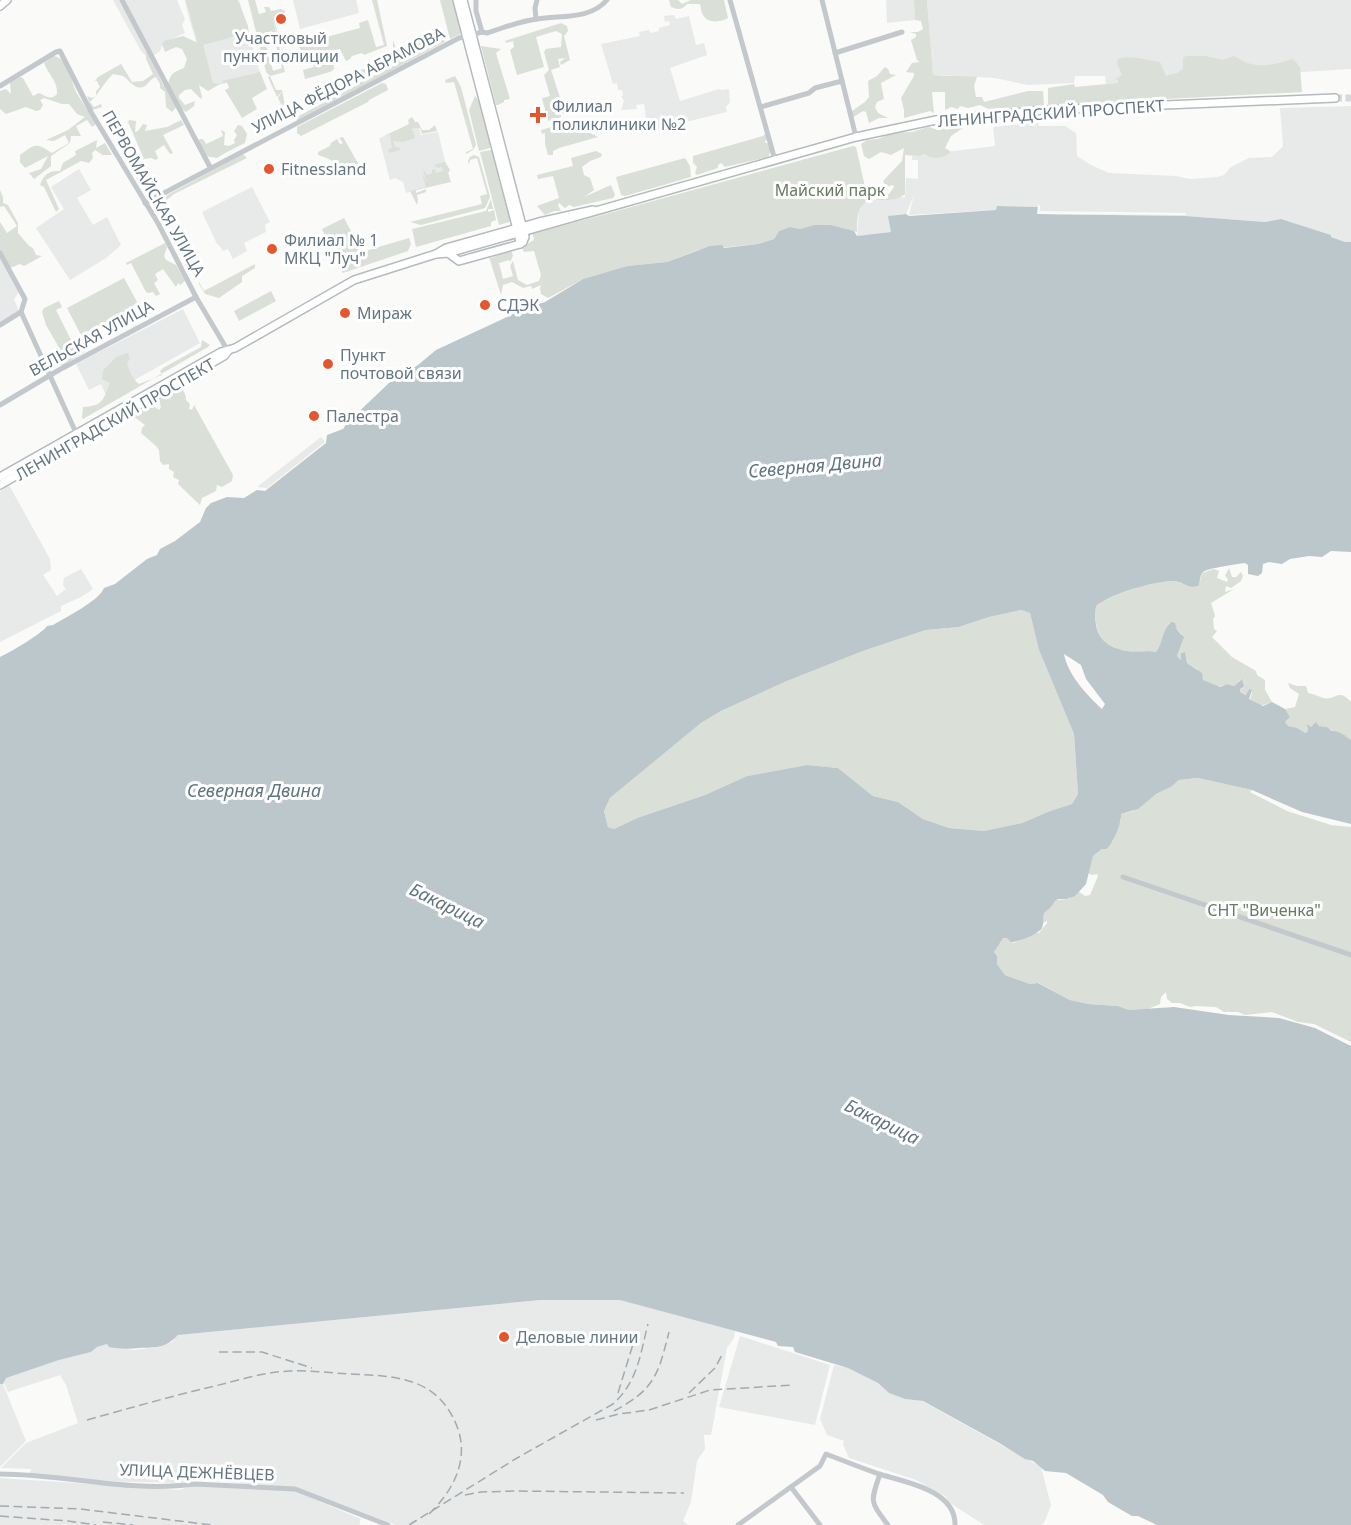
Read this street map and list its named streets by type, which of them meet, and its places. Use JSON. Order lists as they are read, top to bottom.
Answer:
{
  "streets": {
    "main road": ["ЛЕНИНГРАДСКИЙ ПРОСПЕКТ"],
    "street": [
      "УЛИЦА ФЁДОРА АБРАМОВА",
      "ПЕРВОМАЙСКАЯ УЛИЦА",
      "ВЕЛЬСКАЯ УЛИЦА",
      "УЛИЦА ДЕЖНЁВЦЕВ"
    ]
  },
  "crossings": [
    ["УЛИЦА ФЁДОРА АБРАМОВА", "ПЕРВОМАЙСКАЯ УЛИЦА"],
    ["ЛЕНИНГРАДСКИЙ ПРОСПЕКТ", "ПЕРВОМАЙСКАЯ УЛИЦА"],
    ["ПЕРВОМАЙСКАЯ УЛИЦА", "ВЕЛЬСКАЯ УЛИЦА"]
  ],
  "water": ["Северная Двина", "Бакарица"],
  "parks": ["Майский парк", "СНТ \"Виченка\""],
  "places": {
    "other": [
      "Участковый пункт полиции",
      "Fitnessland",
      "Филиал № 1 МКЦ \"Луч\"",
      "СДЭК",
      "Мираж",
      "Пункт почтовой связи",
      "Палестра",
      "Деловые линии"
    ],
    "health": ["Филиал поликлиники №2"]
  }
}
